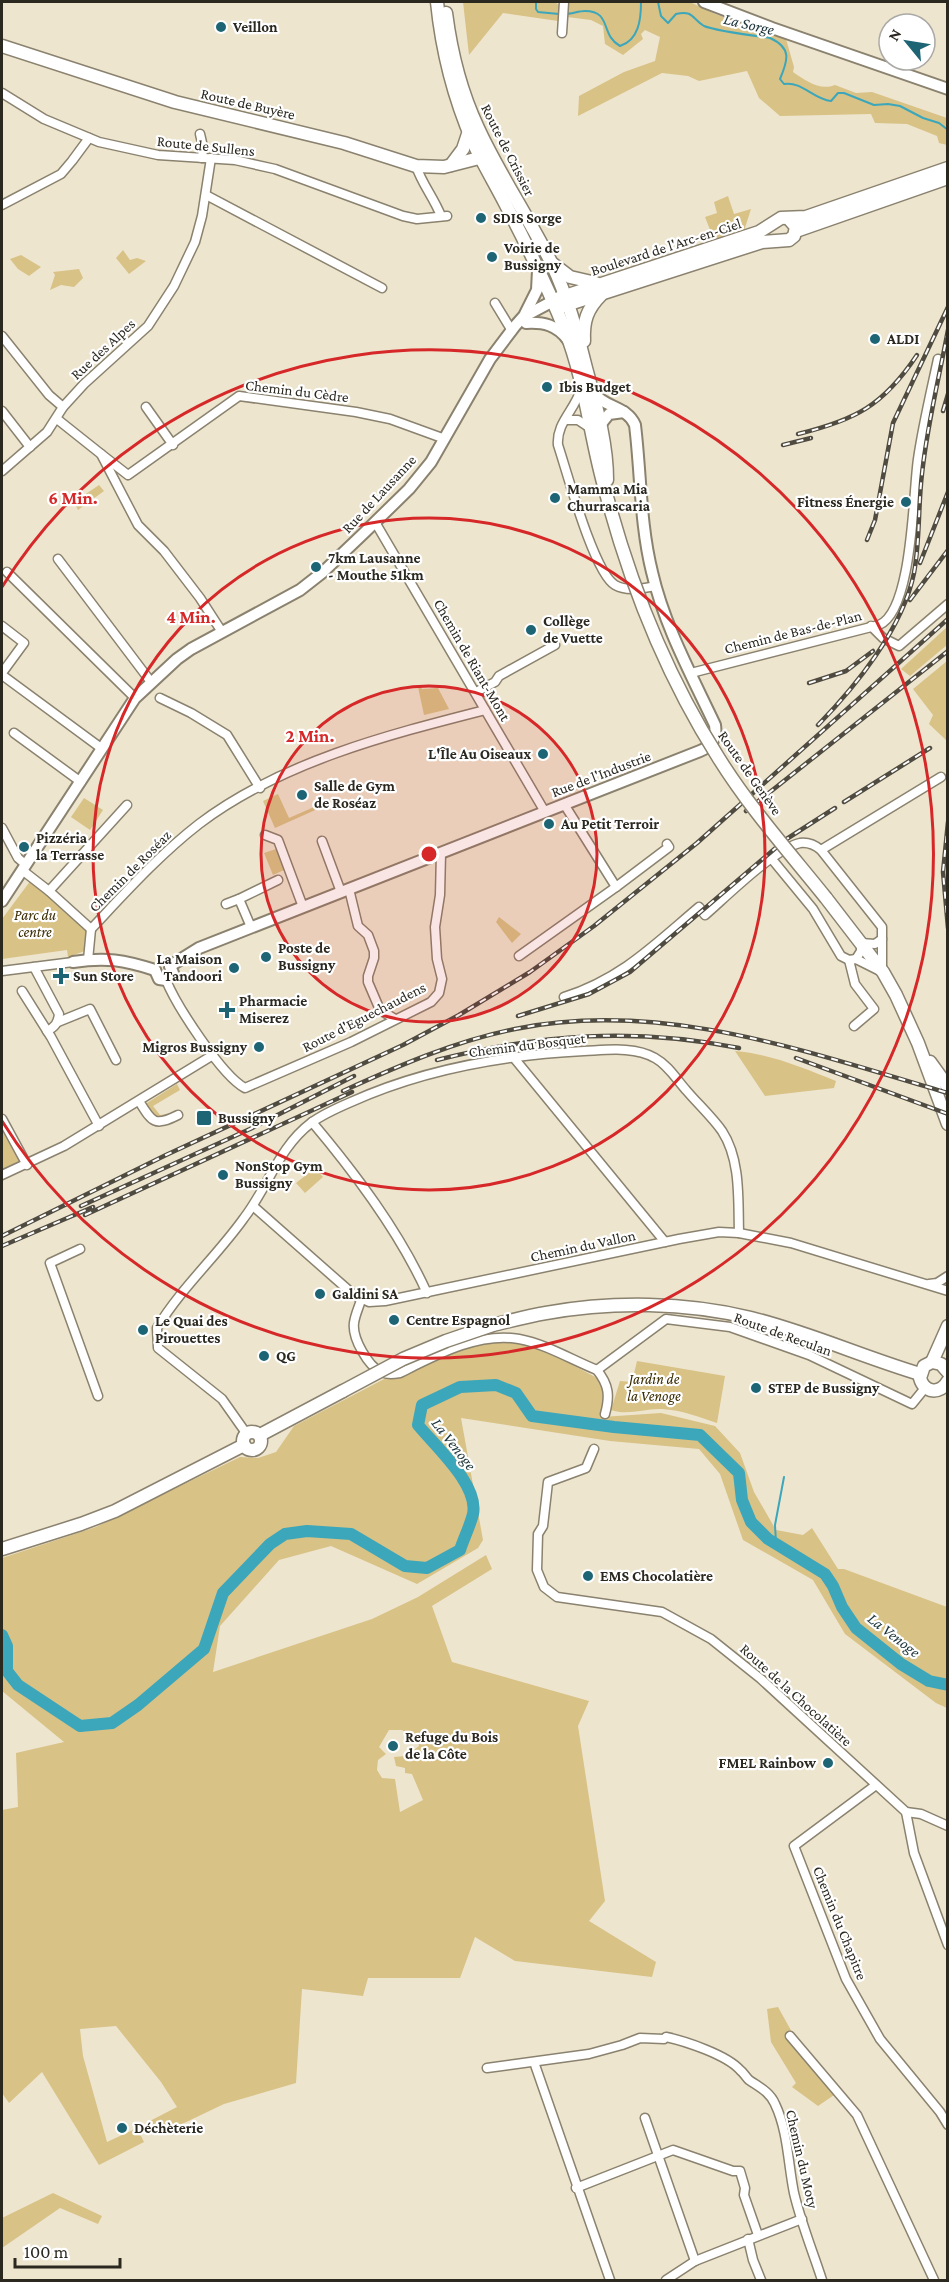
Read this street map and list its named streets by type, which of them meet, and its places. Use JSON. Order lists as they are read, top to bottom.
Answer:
{
  "streets": {
    "main road": [
      "Route de Buyère",
      "Route de Crissier",
      "Boulevard de l'Arc-en-Ciel",
      "Rue de Lausanne",
      "Route de Genève"
    ],
    "street": [
      "Route de Sullens",
      "Rue des Alpes",
      "Chemin du Cèdre",
      "Chemin de Bas-de-Plan",
      "Chemin de Riant-Mont",
      "Rue de l'Industrie",
      "Chemin de Roséaz",
      "Route d'Eguechaudens",
      "Chemin du Bosquet",
      "Chemin du Vallon",
      "Route de Reculan",
      "Route de la Chocolatière",
      "Chemin du Chapitre",
      "Chemin du Moty"
    ]
  },
  "crossings": [
    ["Route de Buyère", "Route de Sullens"],
    ["Route de Buyère", "Route de Crissier"],
    ["Route de Sullens", "Rue des Alpes"],
    ["Route de Crissier", "Boulevard de l'Arc-en-Ciel"],
    ["Route de Crissier", "Rue de Lausanne"],
    ["Route de Crissier", "Route de Genève"],
    ["Boulevard de l'Arc-en-Ciel", "Rue de Lausanne"],
    ["Boulevard de l'Arc-en-Ciel", "Route de Genève"],
    ["Rue des Alpes", "Chemin du Cèdre"],
    ["Chemin du Cèdre", "Rue de Lausanne"],
    ["Rue de Lausanne", "Chemin de Riant-Mont"],
    ["Rue de Lausanne", "Route de Genève"],
    ["Chemin de Bas-de-Plan", "Rue de l'Industrie"],
    ["Chemin de Riant-Mont", "Rue de l'Industrie"],
    ["Chemin de Riant-Mont", "Chemin de Roséaz"],
    ["Rue de l'Industrie", "Route d'Eguechaudens"],
    ["Chemin du Bosquet", "Chemin du Vallon"],
    ["Route de la Chocolatière", "Chemin du Chapitre"]
  ],
  "water": ["La Sorge", "La Venoge"],
  "parks": ["Parc du centre", "Jardin de la Venoge"],
  "places": {
    "other": [
      "Veillon",
      "SDIS Sorge",
      "Voirie de Bussigny",
      "ALDI",
      "Ibis Budget",
      "Mamma Mia Churrascaria",
      "Fitness Énergie",
      "7km Lausanne - Mouthe 51km",
      "Collège de Vuette",
      "L'Île Au Oiseaux",
      "Salle de Gym de Roséaz",
      "Au Petit Terroir",
      "Pizzéria la Terrasse",
      "Poste de Bussigny",
      "La Maison Tandoori",
      "Migros Bussigny",
      "NonStop Gym Bussigny",
      "Galdini SA",
      "Centre Espagnol",
      "Le Quai des Pirouettes",
      "QG",
      "STEP de Bussigny",
      "EMS Chocolatière",
      "Refuge du Bois de la Côte",
      "FMEL Rainbow",
      "Déchèterie"
    ],
    "health": ["Sun Store", "Pharmacie Miserez"],
    "transit": ["Bussigny"]
  },
  "scale_bar": "100 m",
  "north": "top left",
  "rings": ["6 Min.", "4 Min.", "2 Min."]
}
